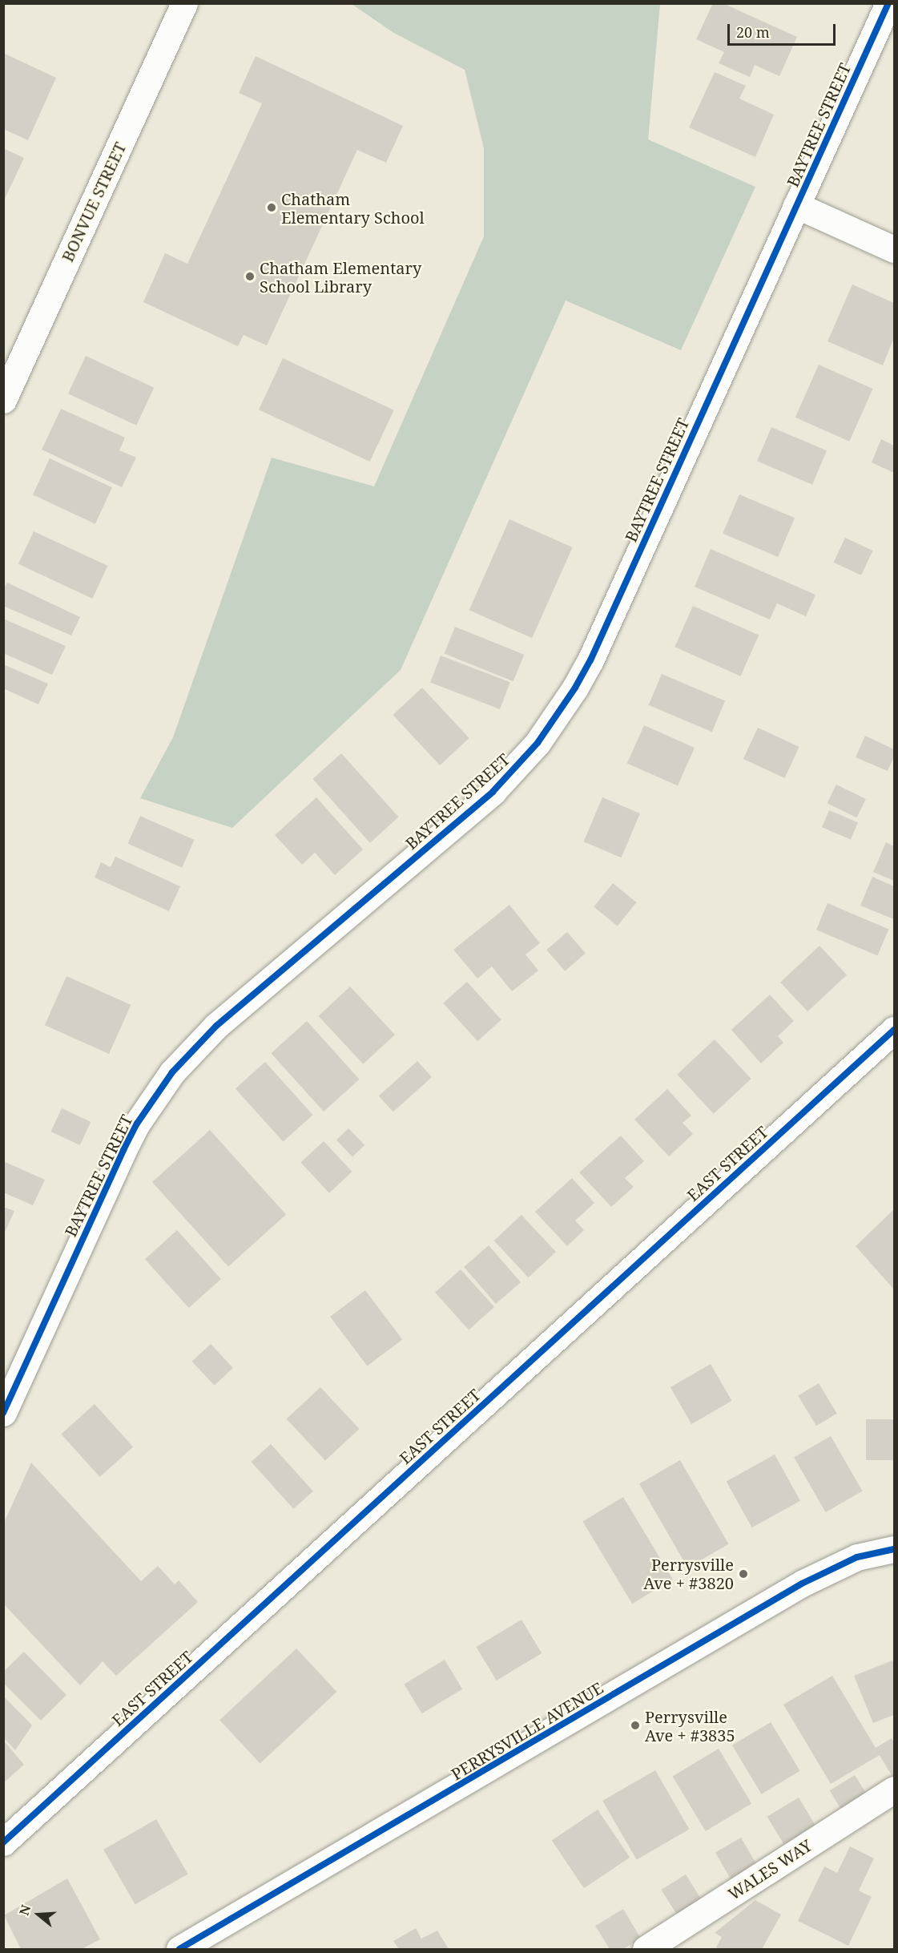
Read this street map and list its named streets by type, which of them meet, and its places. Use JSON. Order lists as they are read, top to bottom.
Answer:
{
  "streets": {
    "street": [
      "BAYTREE STREET",
      "BONVUE STREET",
      "EAST STREET",
      "PERRYSVILLE AVENUE",
      "WALES WAY"
    ]
  },
  "places": [
    "Chatham Elementary School",
    "Chatham Elementary School Library",
    "Perrysville Ave + #3820",
    "Perrysville Ave + #3835"
  ],
  "scale_bar": "20 m",
  "north": "left"
}
